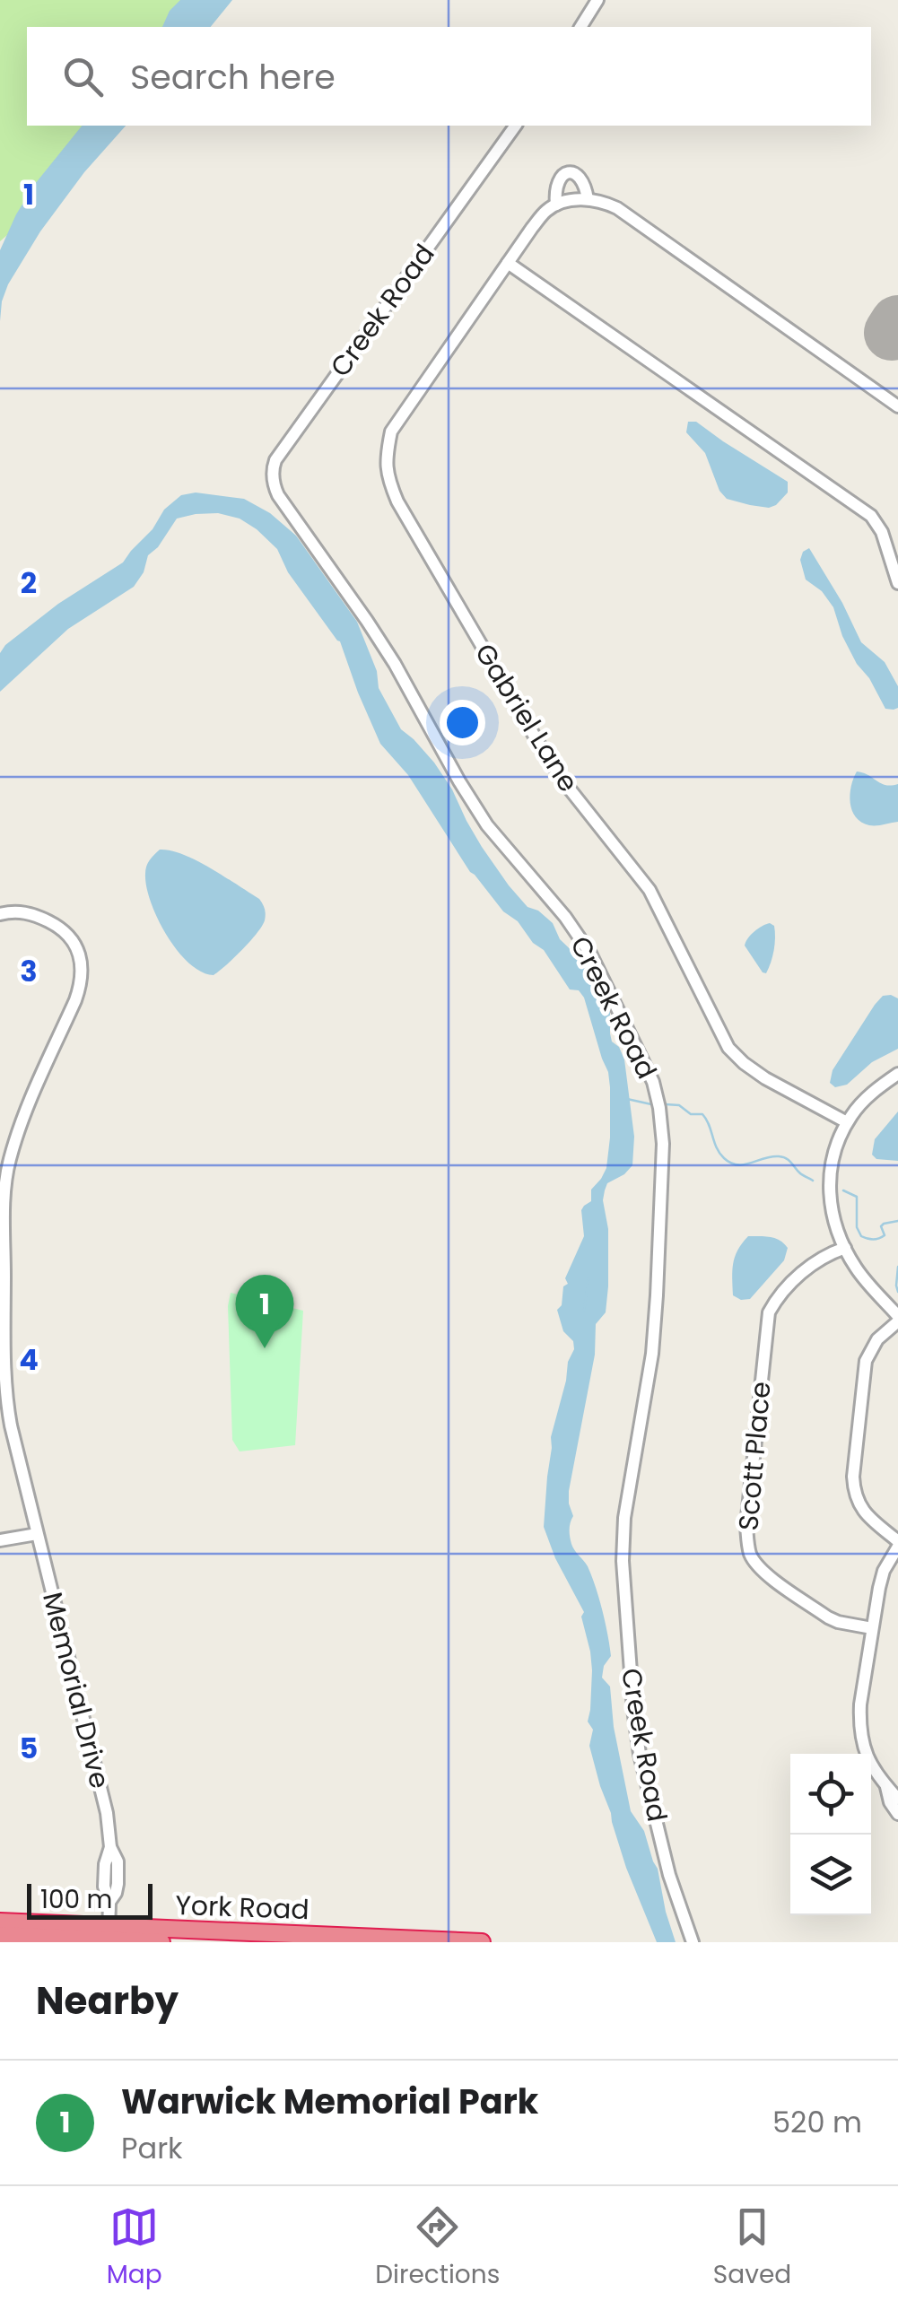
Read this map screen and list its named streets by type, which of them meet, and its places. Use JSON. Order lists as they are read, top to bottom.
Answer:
{
  "streets": {
    "highway": ["York Road"],
    "street": [
      "Creek Road",
      "Gabriel Lane",
      "Scott Place",
      "Memorial Drive"
    ]
  },
  "crossings": [
    ["Memorial Drive", "York Road"]
  ],
  "scale_bar": "100 m",
  "page": {
    "search": "Search here",
    "pins": "1",
    "scale": "100 m",
    "heading": "Nearby",
    "list": [
      {
        "mark": "1",
        "name": "Warwick Memorial Park",
        "note": "Park",
        "value": "520 m"
      }
    ],
    "nav": ["Map", "Directions", "Saved"]
  },
  "grid": {
    "rows": [
      "1",
      "2",
      "3",
      "4",
      "5"
    ]
  }
}
